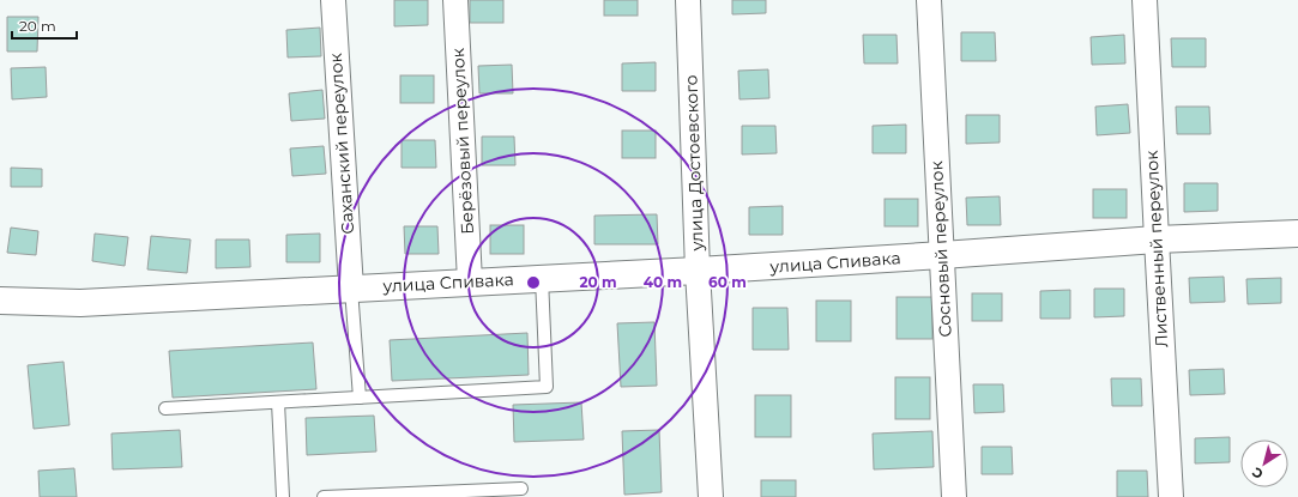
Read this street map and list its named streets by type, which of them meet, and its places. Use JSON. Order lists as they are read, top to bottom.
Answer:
{
  "streets": {
    "street": [
      "Берёзовый переулок",
      "Саханский переулок",
      "улица Достоевского",
      "Сосновый переулок",
      "Лиственный переулок",
      "улица Спивака"
    ]
  },
  "crossings": [
    ["Берёзовый переулок", "улица Спивака"],
    ["Саханский переулок", "улица Спивака"],
    ["улица Достоевского", "улица Спивака"],
    ["Сосновый переулок", "улица Спивака"],
    ["Лиственный переулок", "улица Спивака"]
  ],
  "scale_bar": "20 m",
  "north": "bottom left",
  "rings": ["20 m", "40 m", "60 m"]
}
